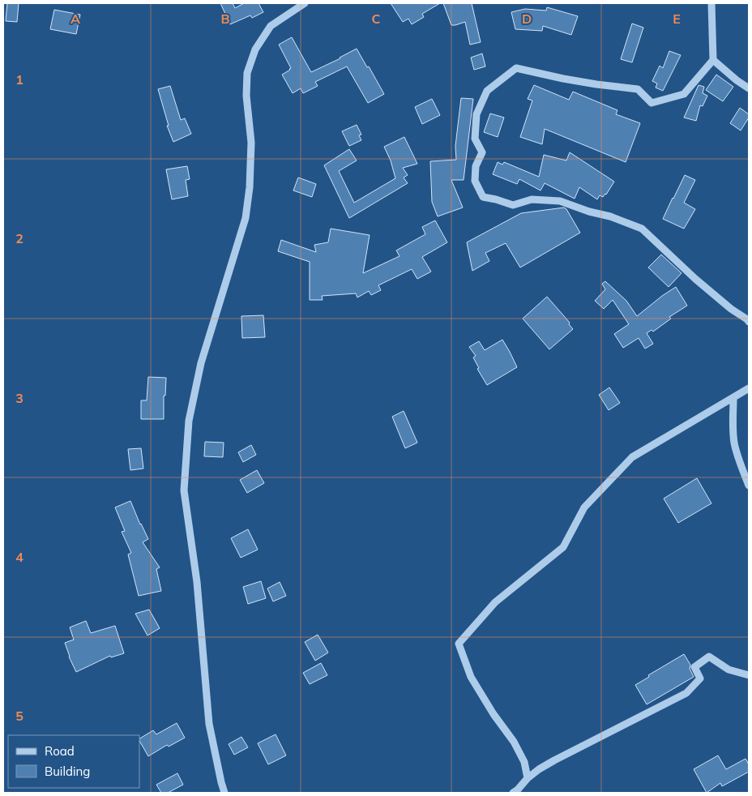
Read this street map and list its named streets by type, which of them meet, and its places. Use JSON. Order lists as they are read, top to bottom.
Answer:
{
  "legend": ["Road", "Building"],
  "grid": {
    "columns": [
      "A",
      "B",
      "C",
      "D",
      "E"
    ],
    "rows": [
      "1",
      "2",
      "3",
      "4",
      "5"
    ]
  }
}
